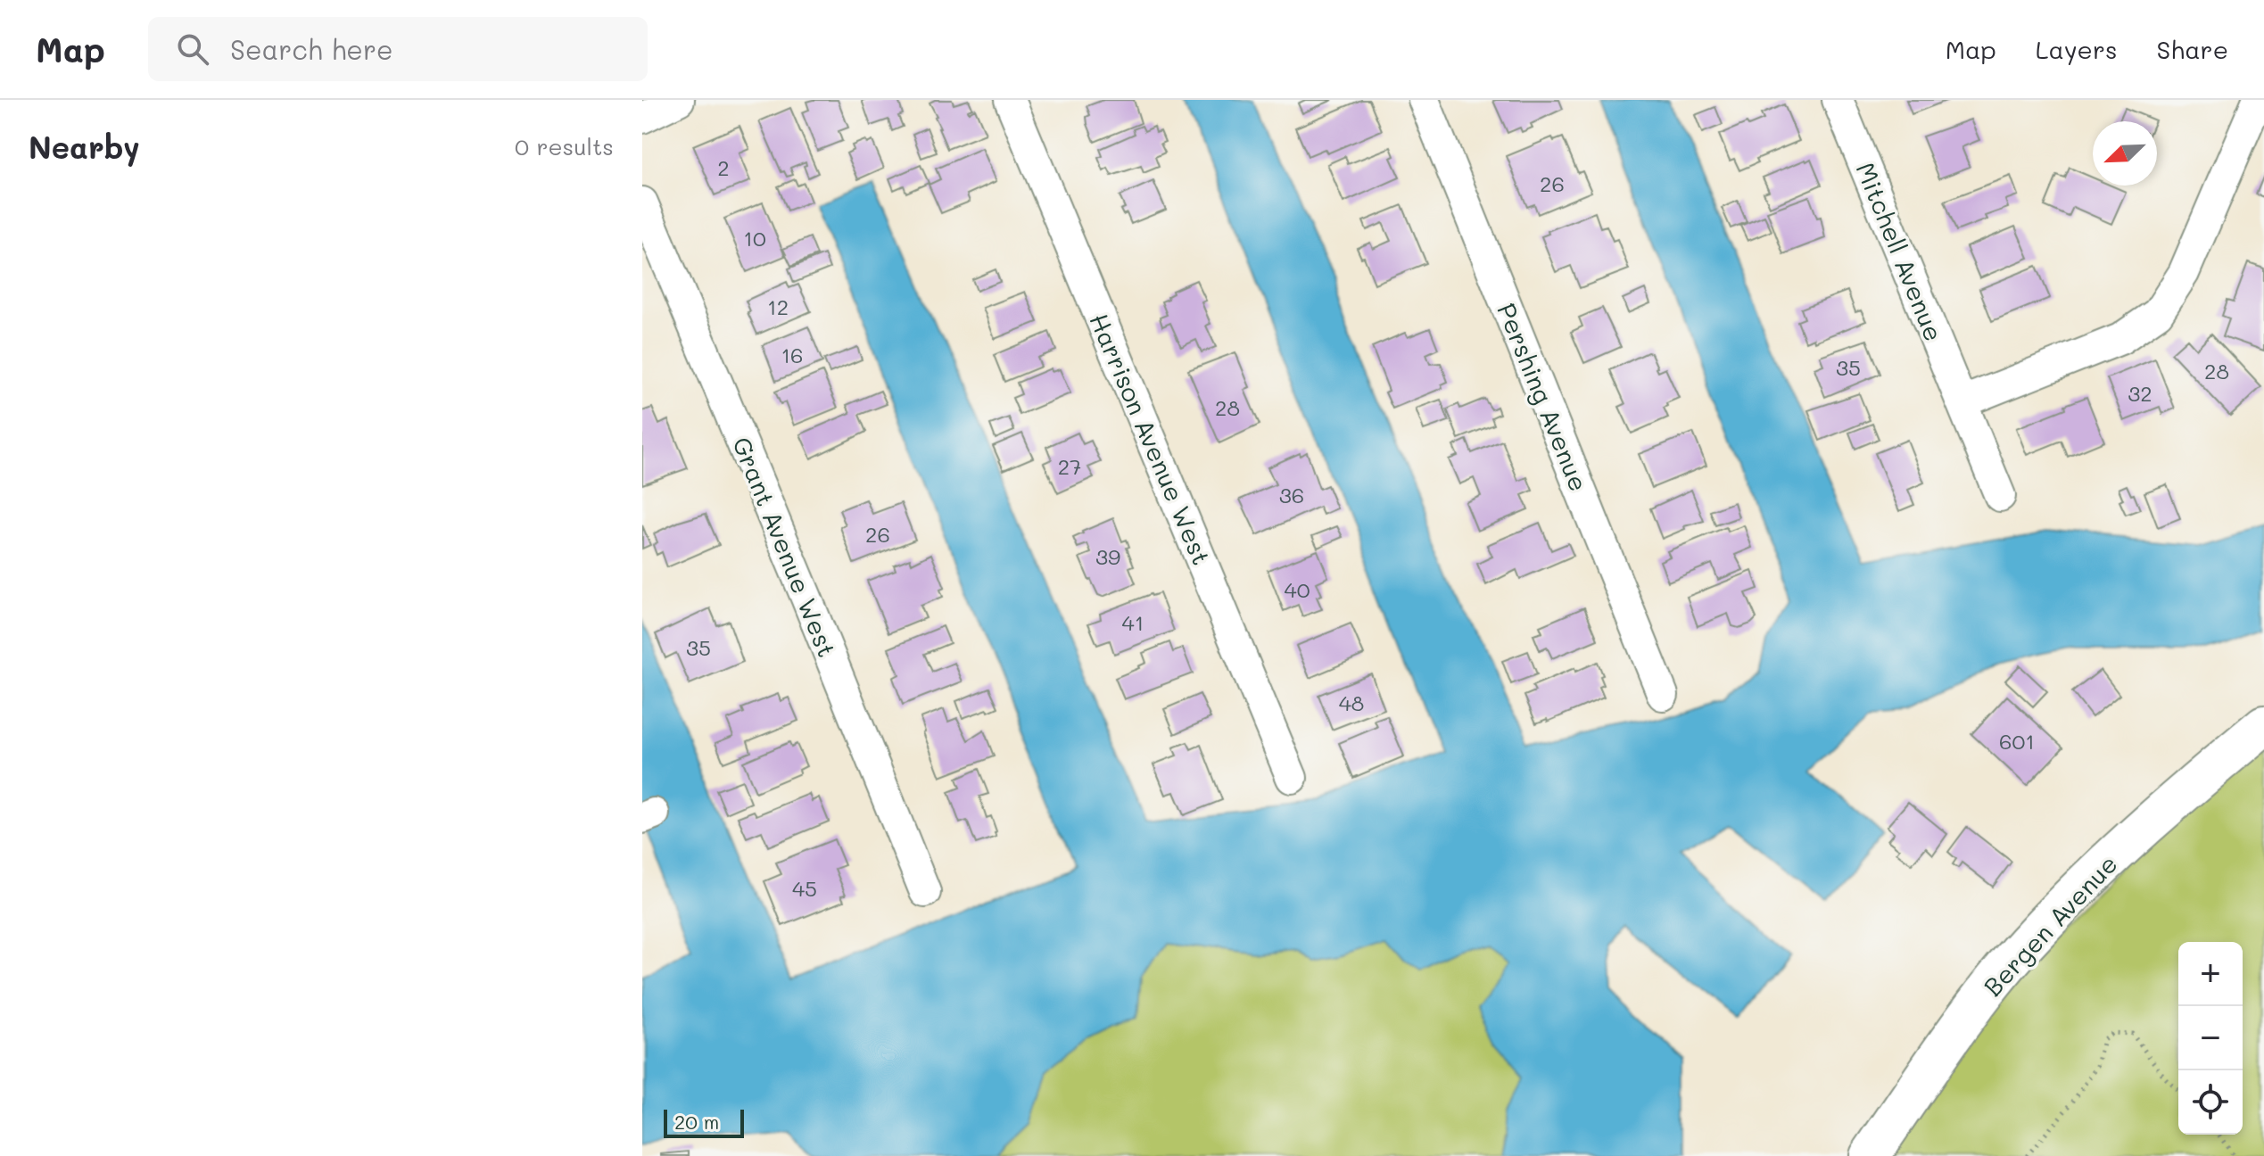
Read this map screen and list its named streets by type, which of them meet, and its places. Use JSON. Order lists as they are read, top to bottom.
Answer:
{
  "streets": {
    "main road": ["Bergen Avenue"],
    "street": [
      "Mitchell Avenue",
      "Pershing Avenue",
      "Harrison Avenue West",
      "Grant Avenue West"
    ]
  },
  "house_numbers": [
    "2",
    "26",
    "10",
    "12",
    "16",
    "35",
    "28",
    "32",
    "28",
    "27",
    "36",
    "26",
    "39",
    "40",
    "41",
    "35",
    "48",
    "601",
    "45"
  ],
  "scale_bar": "20 m",
  "north": "bottom left",
  "page": {
    "header": "Map",
    "search": "Search here",
    "nav": ["Map", "Layers", "Share"],
    "heading": ["Nearby", "0 results"],
    "map_buttons": ["+", "−"],
    "scale": "20 m"
  }
}
